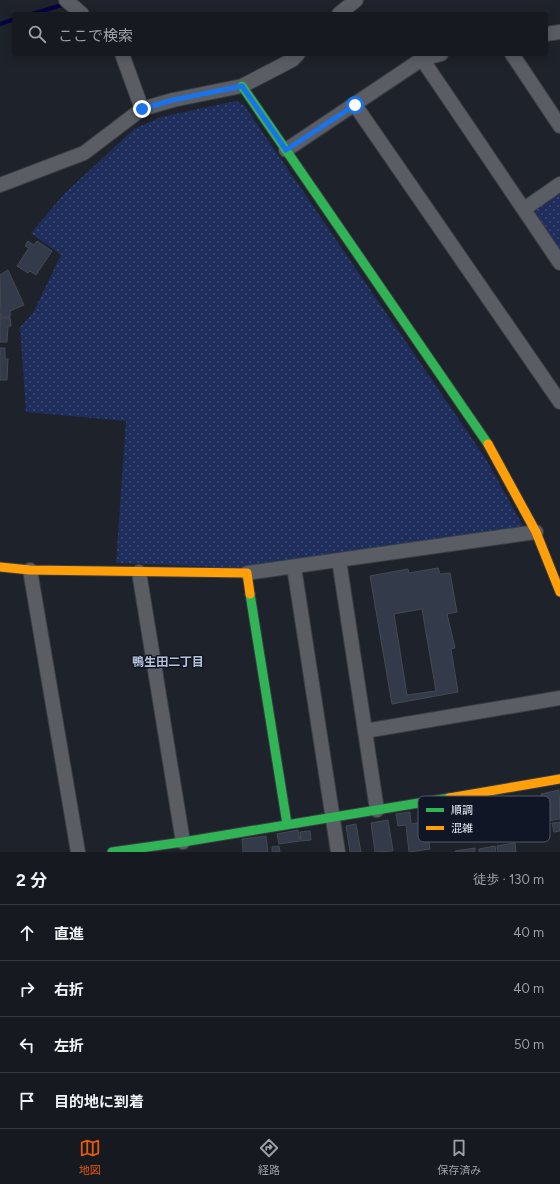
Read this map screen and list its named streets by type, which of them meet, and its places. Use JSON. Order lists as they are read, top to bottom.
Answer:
{
  "districts": ["鴨生田二丁目"],
  "legend": ["順調", "混雑"],
  "page": {
    "search": "ここで検索",
    "heading": ["2 分", "徒歩 · 130 m"],
    "list": [
      ["直進", "40 m"],
      ["右折", "40 m"],
      ["左折", "50 m"],
      "目的地に到着"
    ],
    "nav": ["地図", "経路", "保存済み"]
  }
}
